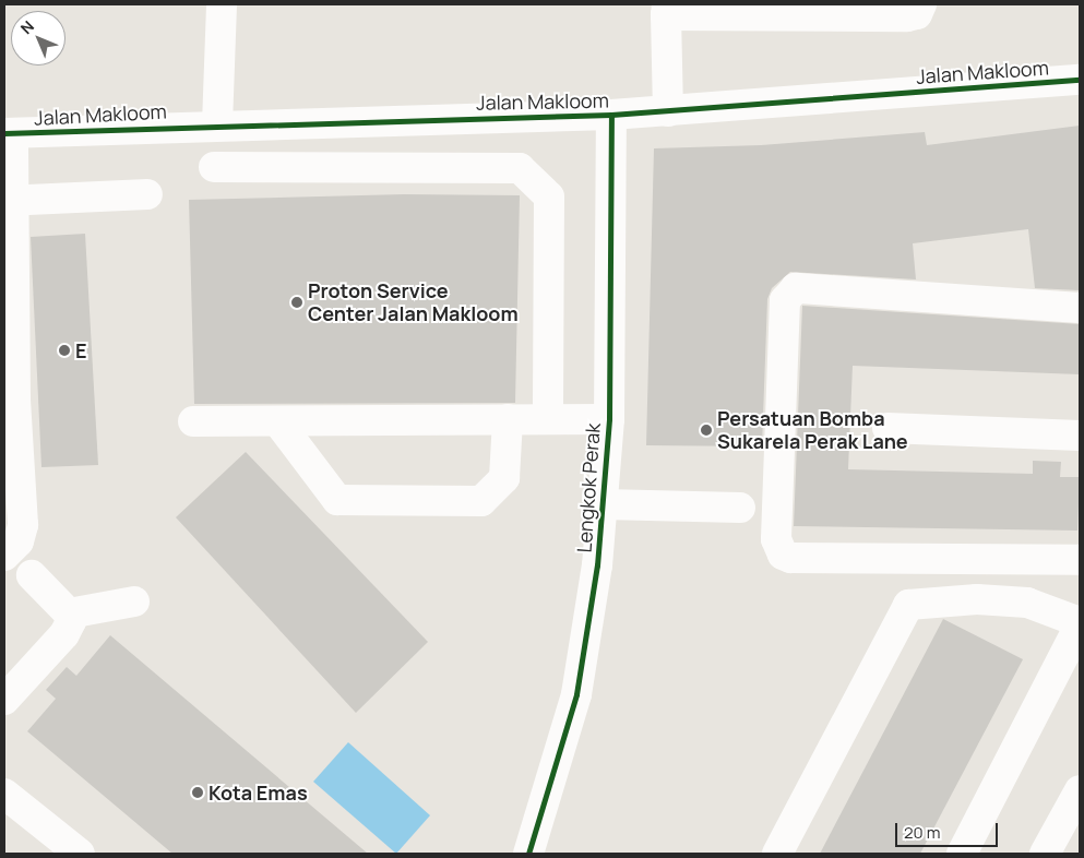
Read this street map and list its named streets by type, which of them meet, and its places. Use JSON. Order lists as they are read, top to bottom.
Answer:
{
  "streets": {
    "street": ["Jalan Makloom", "Lengkok Perak"]
  },
  "crossings": [
    ["Jalan Makloom", "Lengkok Perak"]
  ],
  "places": [
    "Proton Service Center Jalan Makloom",
    "E",
    "Persatuan Bomba Sukarela Perak Lane",
    "Kota Emas"
  ],
  "scale_bar": "20 m",
  "north": "top left"
}
